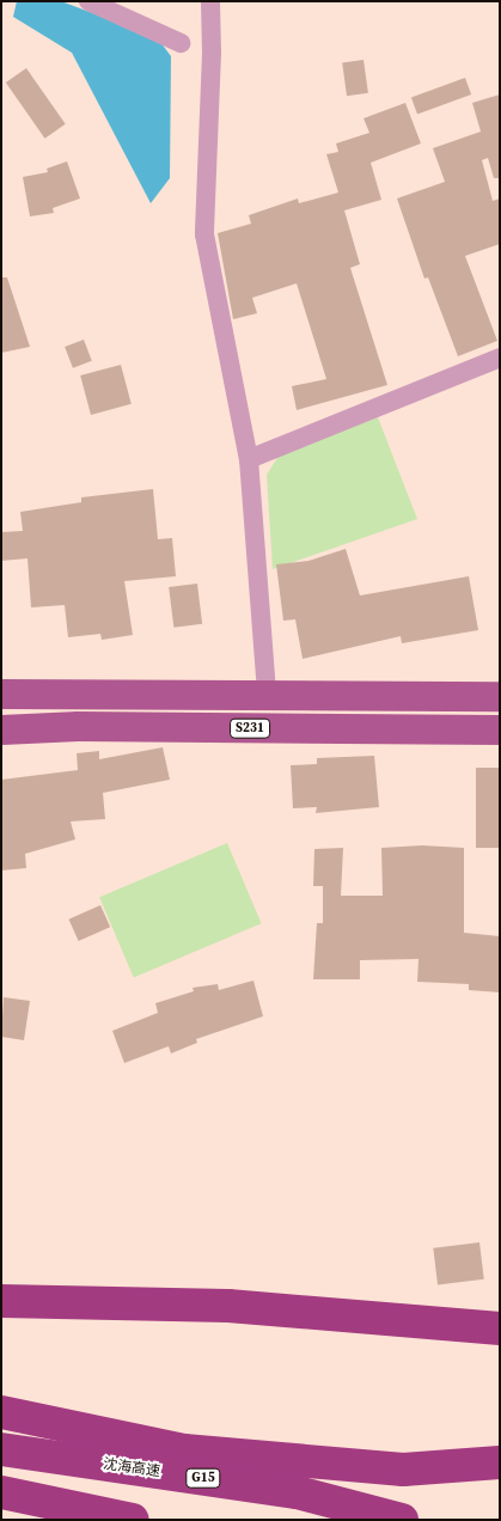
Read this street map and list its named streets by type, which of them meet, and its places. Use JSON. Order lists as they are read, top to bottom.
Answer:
{
  "streets": {
    "highway": ["沈海高速", "G15"],
    "main road": ["S231"]
  }
}
